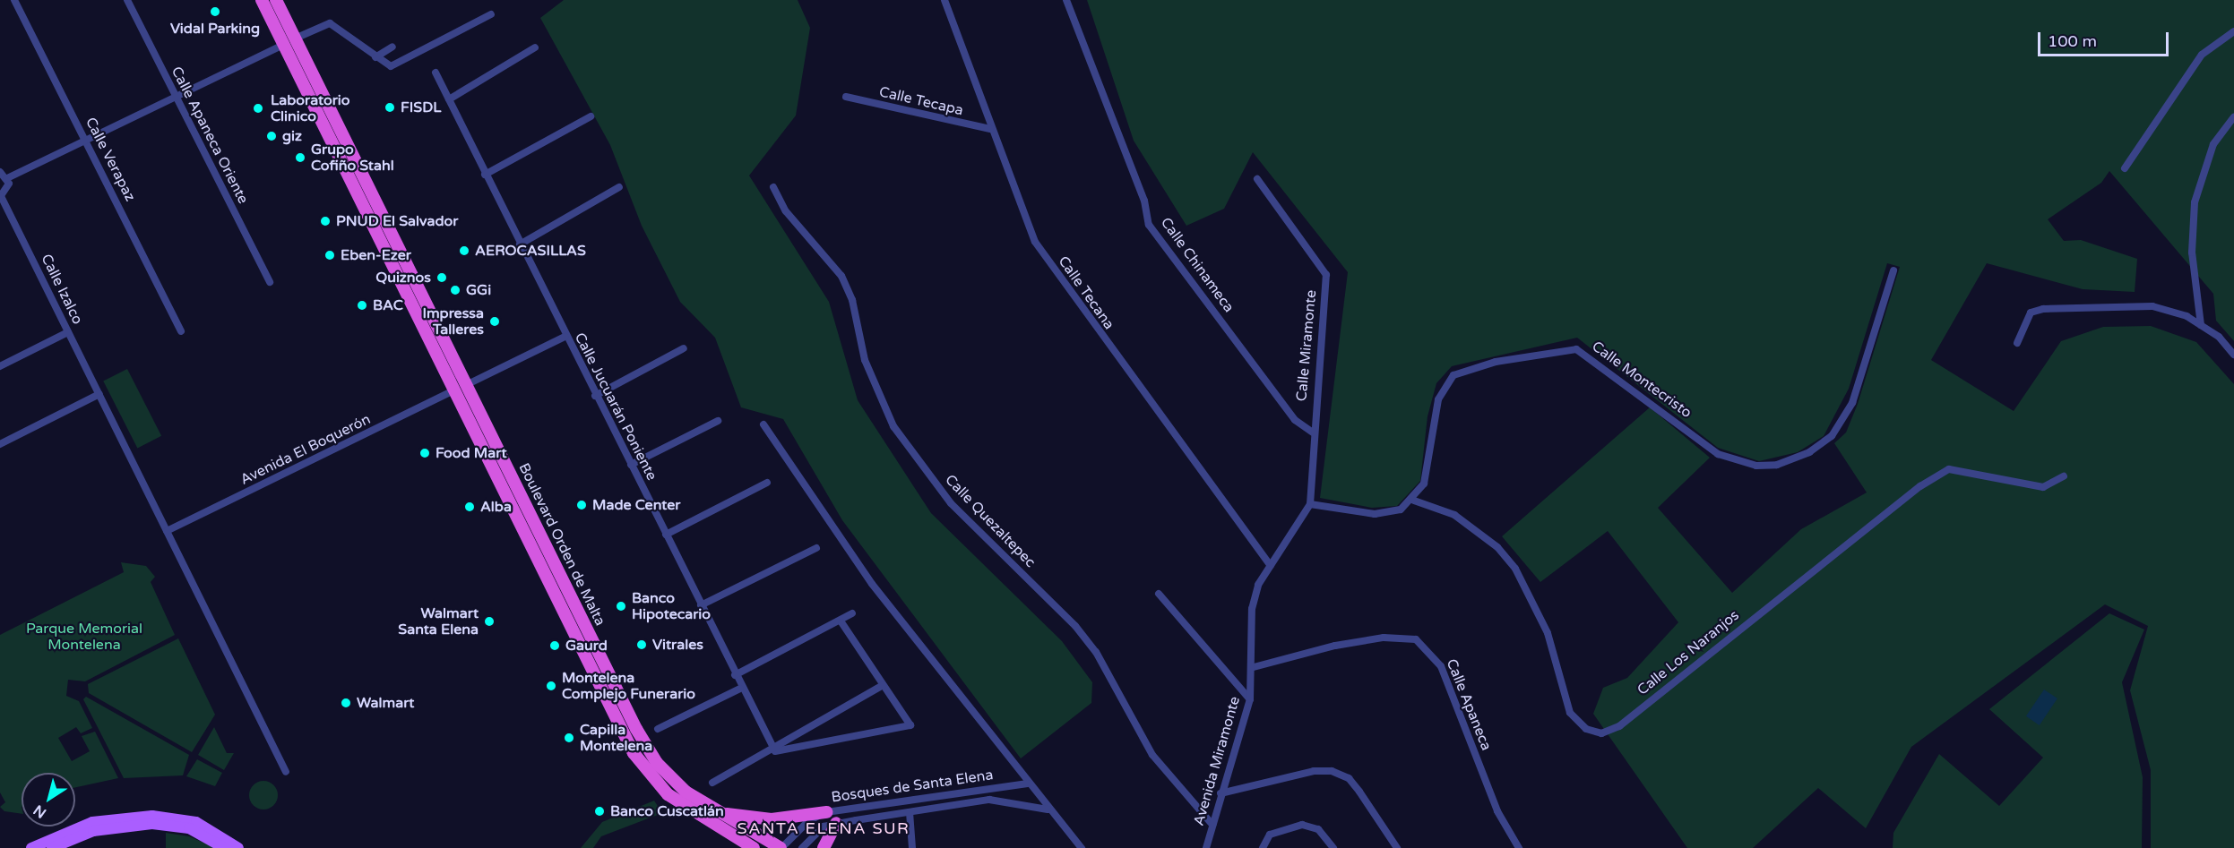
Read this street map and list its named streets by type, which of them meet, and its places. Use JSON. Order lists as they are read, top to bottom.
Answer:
{
  "streets": {
    "highway": ["Boulevard Orden de Malta"],
    "street": [
      "Calle Tecapa",
      "Calle Apaneca Oriente",
      "Calle Verapaz",
      "Calle Chinameca",
      "Calle Izalco",
      "Calle Tecana",
      "Calle Miramonte",
      "Calle Montecristo",
      "Calle Jucuarán Poniente",
      "Avenida El Boquerón",
      "Calle Quezaltepec",
      "Calle Los Naranjos",
      "Calle Apaneca",
      "Avenida Miramonte",
      "Bosques de Santa Elena"
    ]
  },
  "crossings": [
    ["Calle Tecapa", "Calle Tecana"],
    ["Calle Chinameca", "Calle Miramonte"],
    ["Calle Izalco", "Avenida El Boquerón"],
    ["Calle Tecana", "Avenida Miramonte"],
    ["Calle Miramonte", "Avenida Miramonte"],
    ["Calle Montecristo", "Calle Los Naranjos"],
    ["Calle Jucuarán Poniente", "Avenida El Boquerón"],
    ["Avenida El Boquerón", "Boulevard Orden de Malta"],
    ["Calle Quezaltepec", "Avenida Miramonte"],
    ["Boulevard Orden de Malta", "Bosques de Santa Elena"],
    ["Calle Apaneca", "Avenida Miramonte"]
  ],
  "districts": ["SANTA ELENA SUR"],
  "parks": ["Parque Memorial Montelena"],
  "places": [
    "Vidal Parking",
    "FISDL",
    "Laboratorio Clinico",
    "giz",
    "Grupo Cofiño Stahl",
    "PNUD El Salvador",
    "AEROCASILLAS",
    "Eben-Ezer",
    "Quiznos",
    "GGi",
    "BAC",
    "Impressa Talleres",
    "Food Mart",
    "Made Center",
    "Alba",
    "Banco Hipotecario",
    "Walmart Santa Elena",
    "Vitrales",
    "Gaurd",
    "Montelena Complejo Funerario",
    "Walmart",
    "Capilla Montelena",
    "Banco Cuscatlán"
  ],
  "scale_bar": "100 m",
  "north": "bottom left"
}
